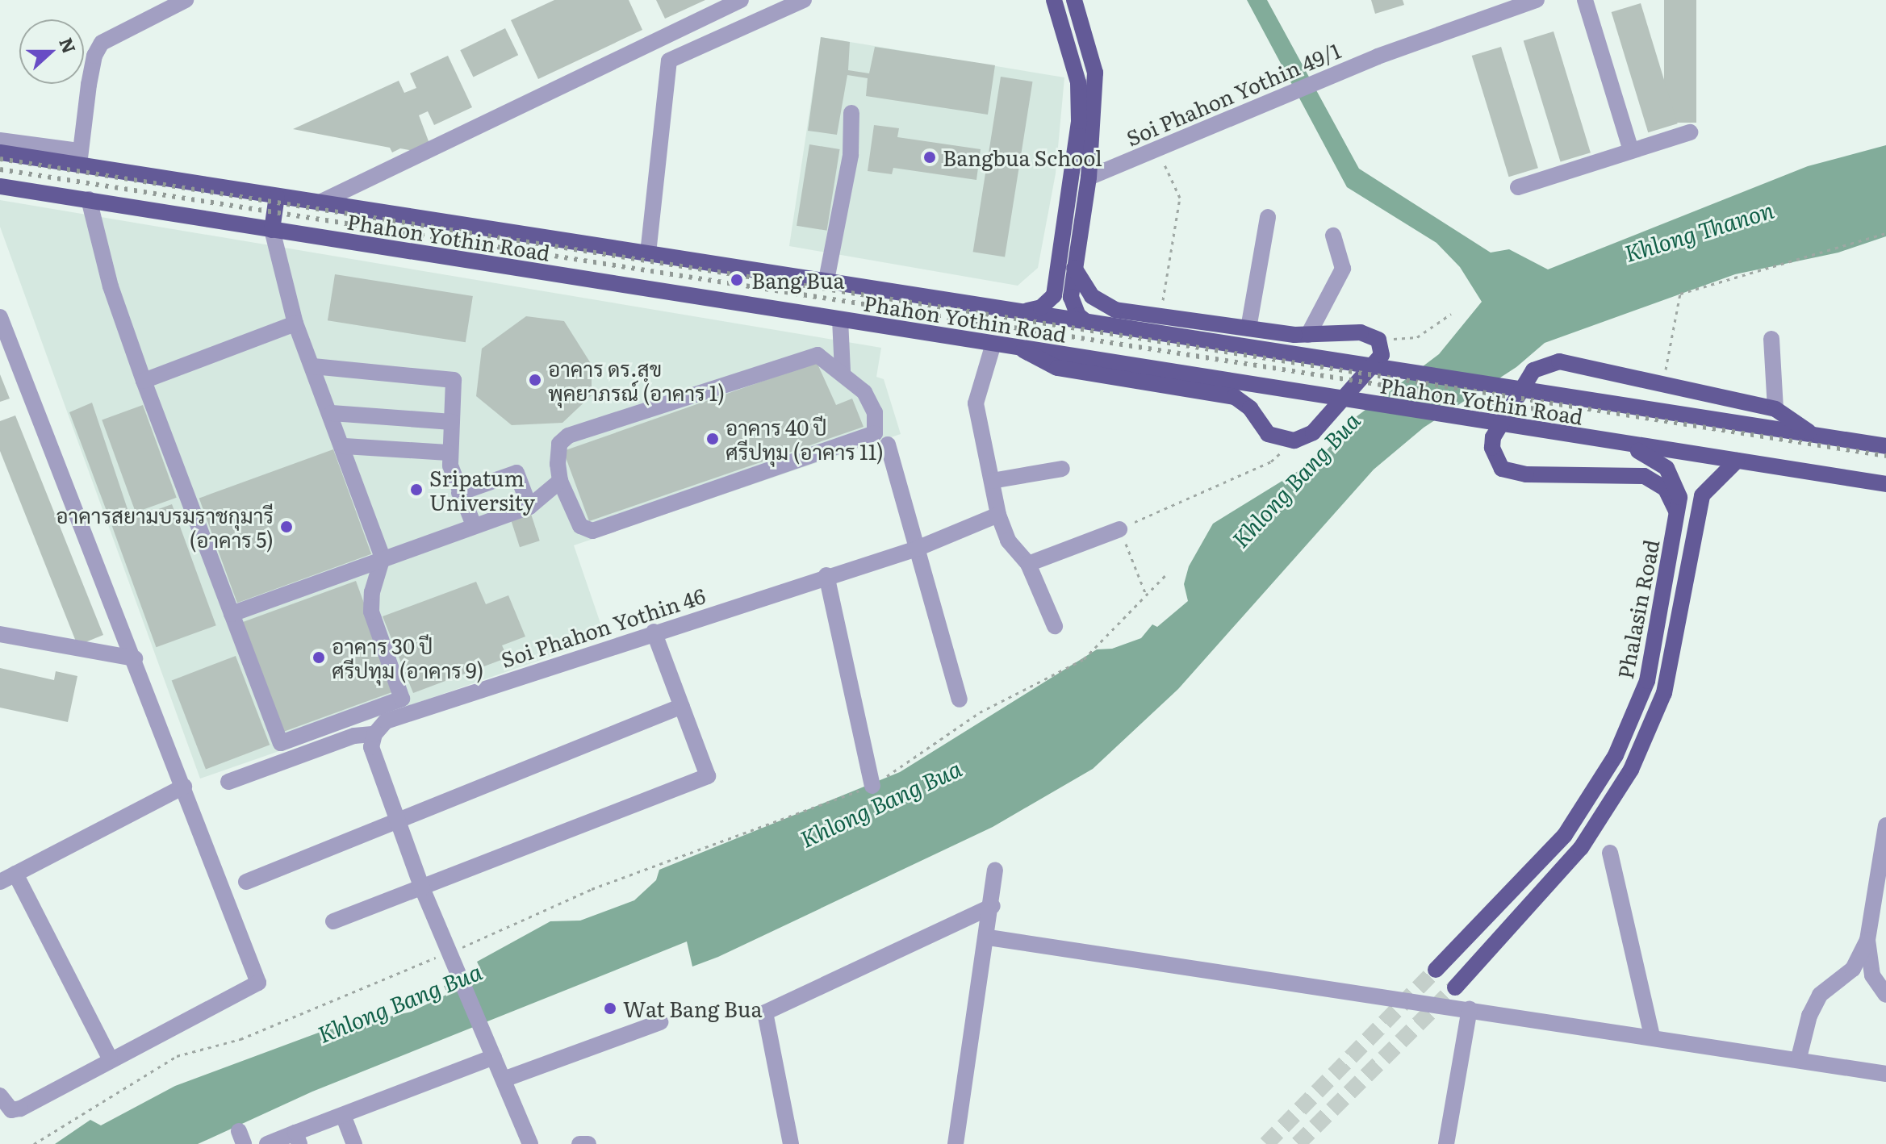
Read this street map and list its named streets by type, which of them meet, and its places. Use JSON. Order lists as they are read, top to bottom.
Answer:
{
  "streets": {
    "main road": ["Phahon Yothin Road", "Phalasin Road"],
    "street": ["Soi Phahon Yothin 49/1", "Soi Phahon Yothin 46"]
  },
  "water": ["Khlong Thanon", "Khlong Bang Bua"],
  "places": [
    "Bangbua School",
    "Bang Bua",
    "อาคาร ดร.สุข พุคยาภรณ์ (อาคาร 1)",
    "อาคาร 40 ปี ศรีปทุม (อาคาร 11)",
    "Sripatum University",
    "อาคารสยามบรมราชกุมารี (อาคาร 5)",
    "อาคาร 30 ปี ศรีปทุม (อาคาร 9)",
    "Wat Bang Bua"
  ],
  "north": "right"
}
